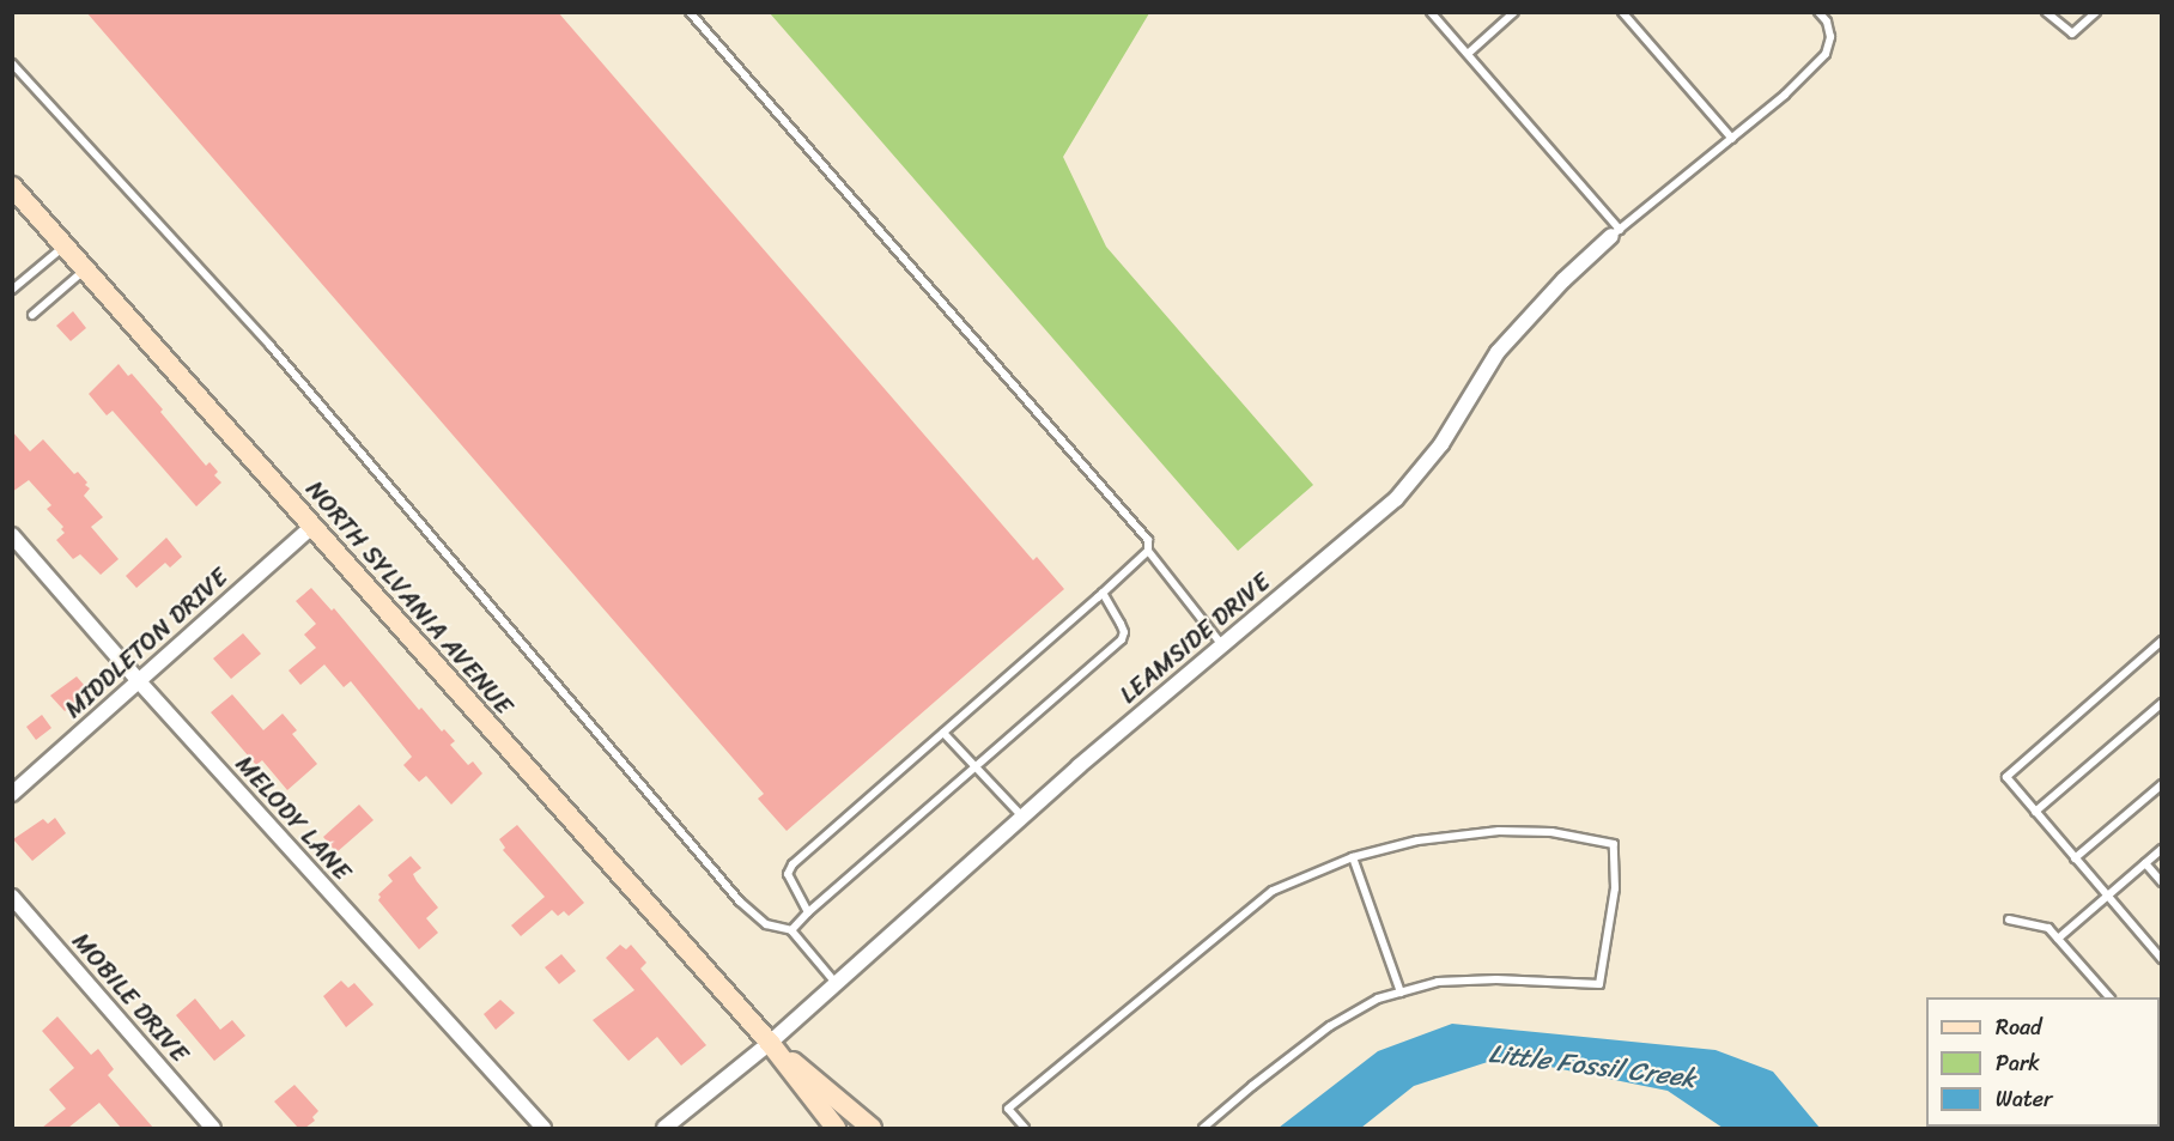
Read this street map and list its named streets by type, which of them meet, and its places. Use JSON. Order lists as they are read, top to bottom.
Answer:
{
  "streets": {
    "street": [
      "NORTH SYLVANIA AVENUE",
      "LEAMSIDE DRIVE",
      "MIDDLETON DRIVE",
      "MELODY LANE",
      "MOBILE DRIVE"
    ]
  },
  "crossings": [
    ["NORTH SYLVANIA AVENUE", "LEAMSIDE DRIVE"],
    ["NORTH SYLVANIA AVENUE", "MIDDLETON DRIVE"],
    ["MIDDLETON DRIVE", "MELODY LANE"]
  ],
  "water": ["Little Fossil Creek"],
  "legend": ["Road", "Park", "Water"]
}
